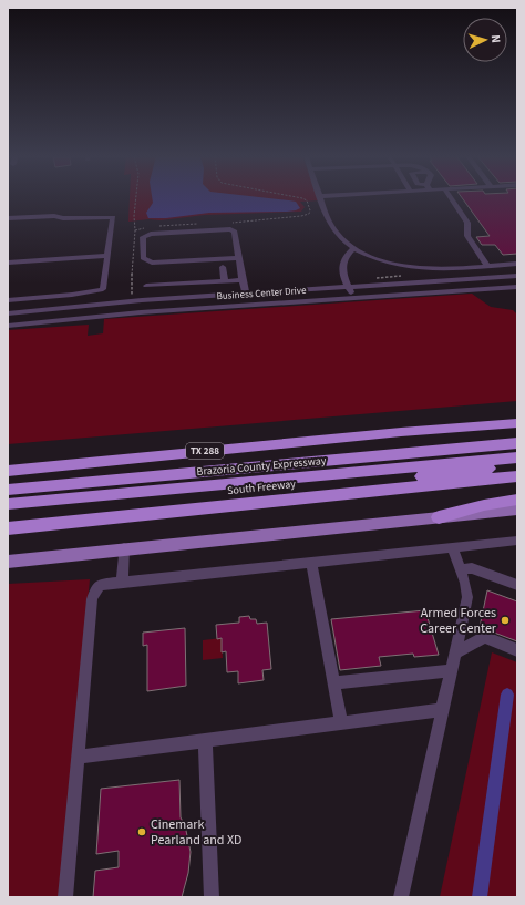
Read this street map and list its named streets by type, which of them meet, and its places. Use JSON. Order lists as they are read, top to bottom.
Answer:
{
  "streets": {
    "highway": ["TX 288", "Brazoria County Expressway", "South Freeway"],
    "street": ["Business Center Drive"]
  },
  "places": ["Armed Forces Career Center", "Cinemark Pearland and XD"],
  "north": "right"
}
